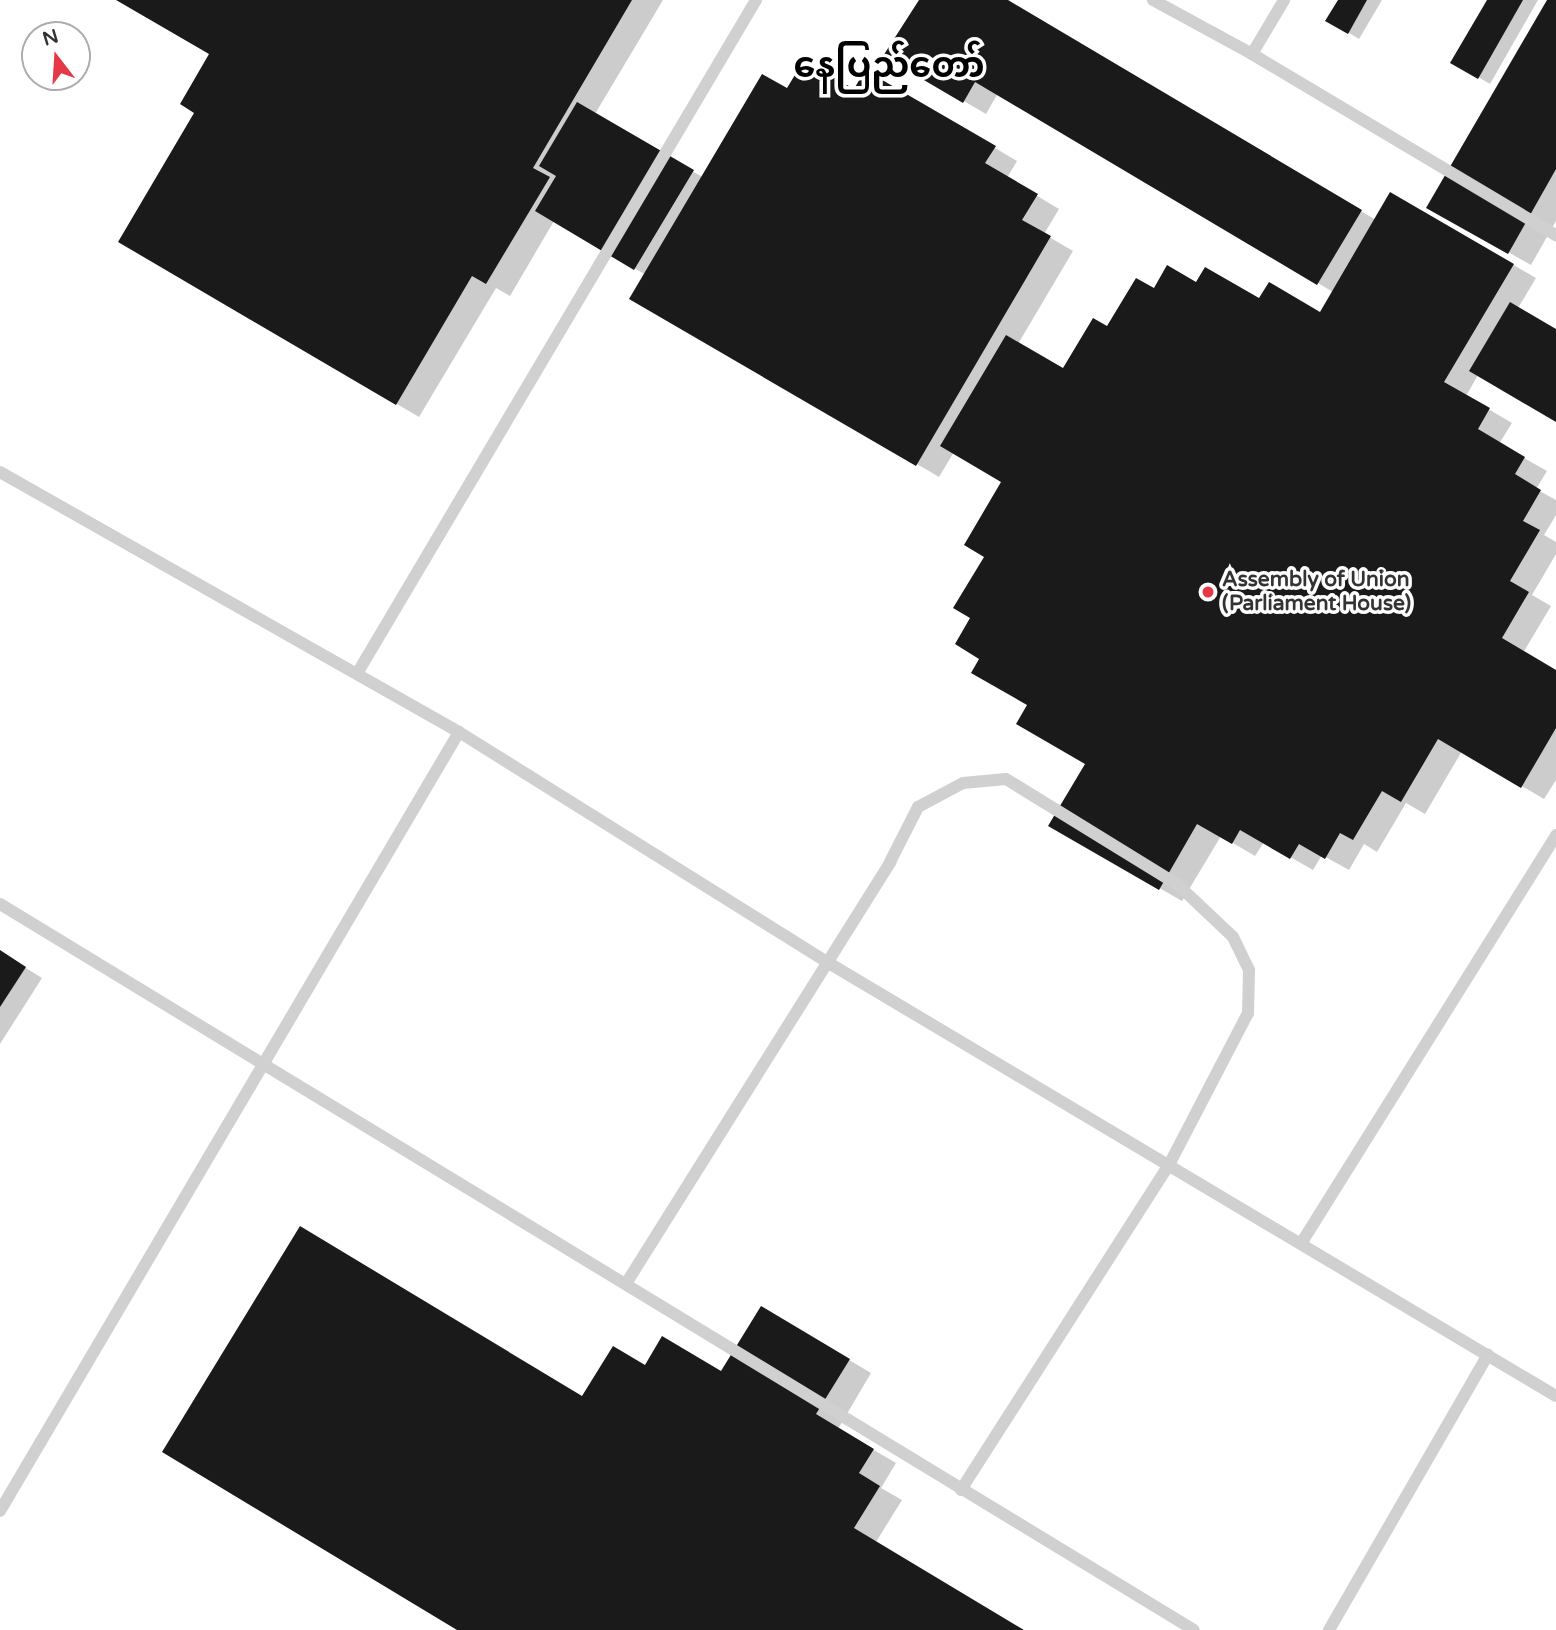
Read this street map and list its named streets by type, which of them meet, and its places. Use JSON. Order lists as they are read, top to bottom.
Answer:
{
  "districts": ["နေပြည်တော်"],
  "places": ["Assembly of Union (Parliament House)"],
  "north": "top"
}
